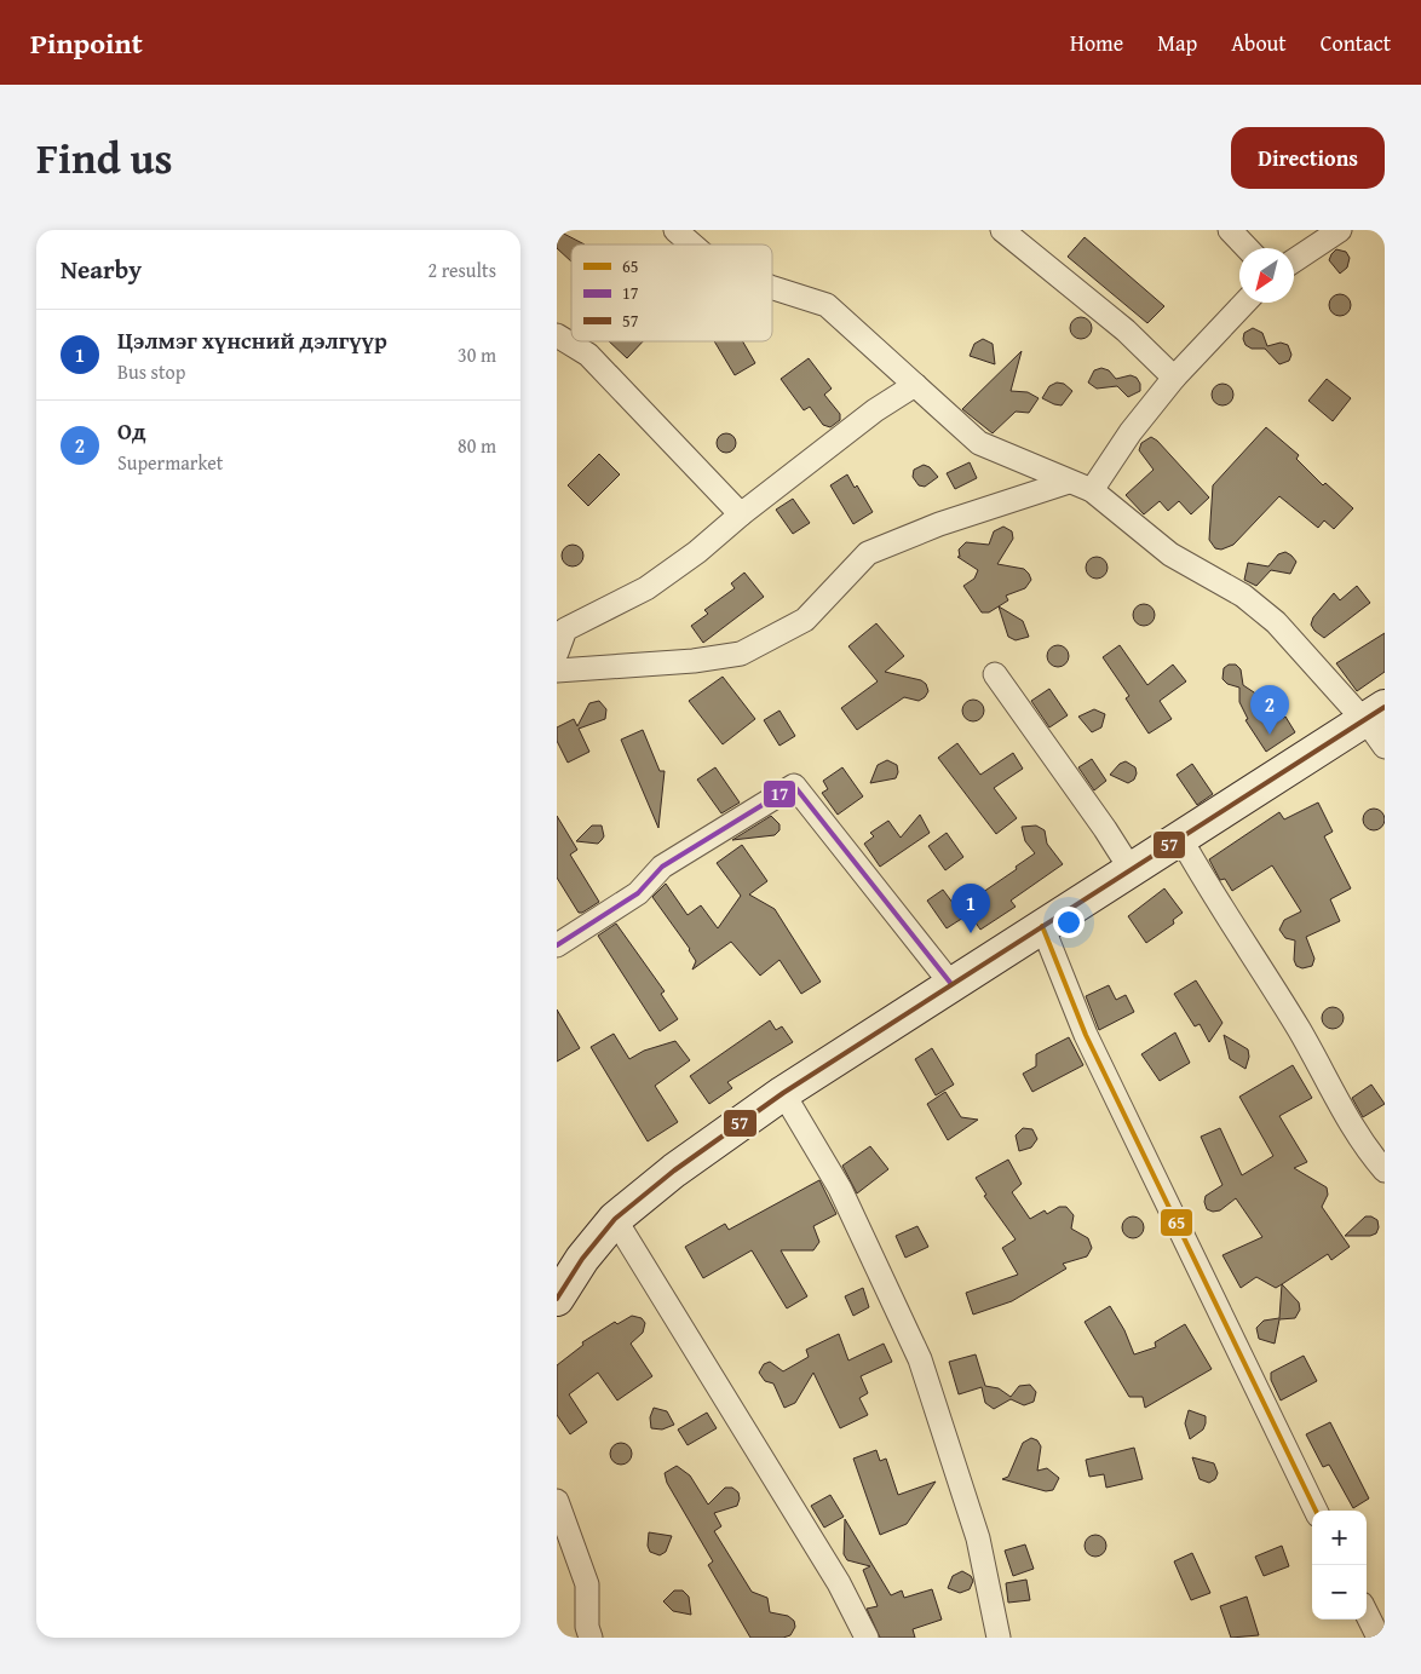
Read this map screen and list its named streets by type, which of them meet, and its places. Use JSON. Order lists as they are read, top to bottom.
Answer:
{
  "lines": ["transit line 57", "transit line 17", "transit line 65"],
  "legend": ["65", "17", "57"],
  "north": "bottom left",
  "page": {
    "header": "Pinpoint",
    "nav": [
      "Home",
      "Map",
      "About",
      "Contact"
    ],
    "title": "Find us",
    "buttons": "Directions",
    "heading": ["Nearby", "2 results"],
    "list": [
      {
        "mark": "1",
        "name": "Цэлмэг хүнсний дэлгүүр",
        "note": "Bus stop",
        "value": "30 m"
      },
      {
        "mark": "2",
        "name": "Од",
        "note": "Supermarket",
        "value": "80 m"
      }
    ],
    "pins": ["2", "1"],
    "map_buttons": ["+", "−"]
  }
}
